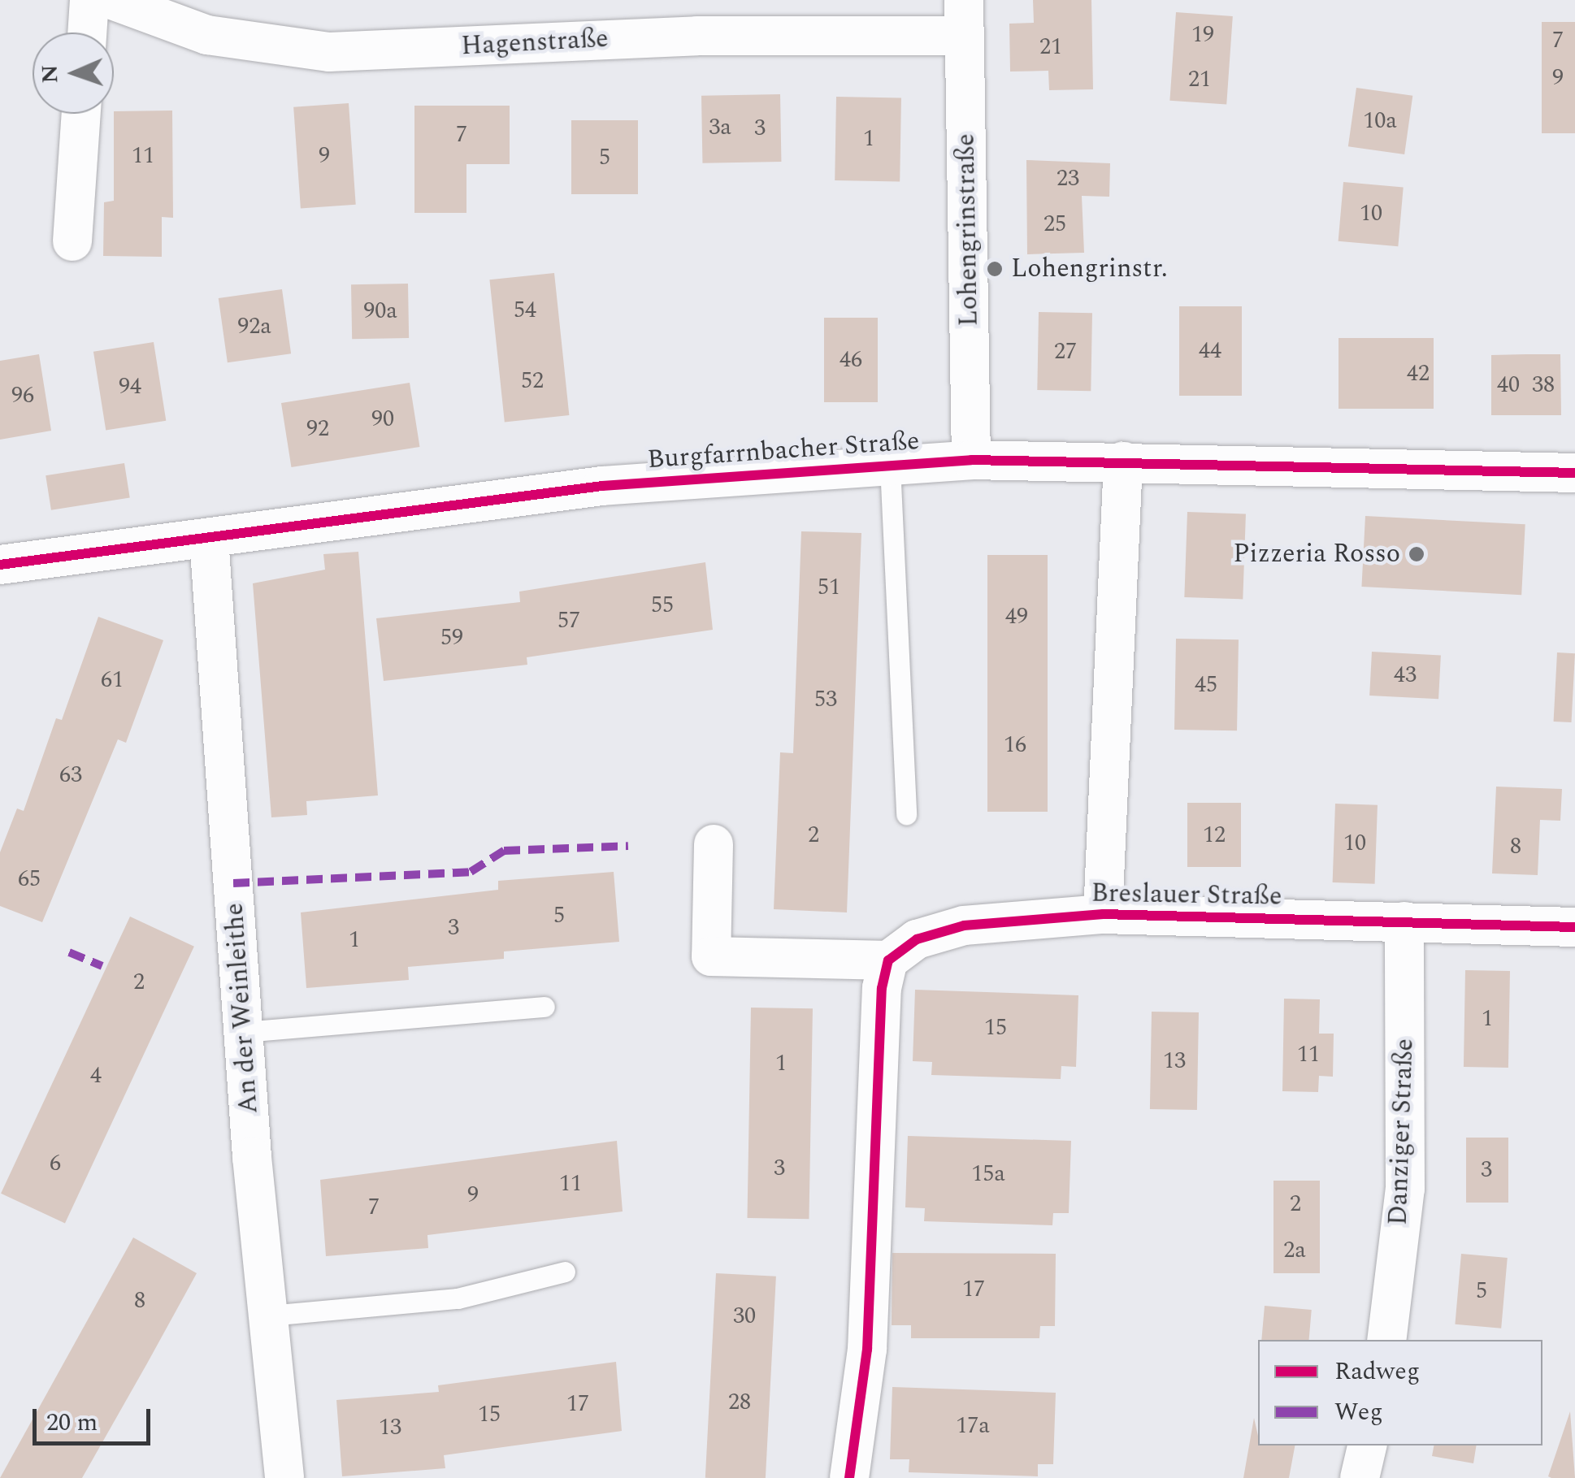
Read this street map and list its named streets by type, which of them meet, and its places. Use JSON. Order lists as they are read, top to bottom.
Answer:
{
  "streets": {
    "street": [
      "Hagenstraße",
      "Lohengrinstraße",
      "Burgfarrnbacher Straße",
      "Breslauer Straße",
      "An der Weinleithe",
      "Danziger Straße"
    ]
  },
  "crossings": [
    ["Hagenstraße", "Lohengrinstraße"],
    ["Lohengrinstraße", "Burgfarrnbacher Straße"],
    ["Burgfarrnbacher Straße", "Breslauer Straße"],
    ["Burgfarrnbacher Straße", "An der Weinleithe"],
    ["Breslauer Straße", "Danziger Straße"]
  ],
  "places": ["Lohengrinstr.", "Pizzeria Rosso"],
  "house_numbers": [
    "19",
    "7",
    "21",
    "9",
    "21",
    "10a",
    "3a",
    "3",
    "7",
    "1",
    "11",
    "9",
    "5",
    "23",
    "10",
    "25",
    "54",
    "90a",
    "92a",
    "44",
    "27",
    "46",
    "42",
    "52",
    "40",
    "38",
    "94",
    "96",
    "90",
    "92",
    "51",
    "55",
    "49",
    "57",
    "59",
    "43",
    "61",
    "45",
    "53",
    "16",
    "63",
    "2",
    "12",
    "10",
    "8",
    "65",
    "5",
    "3",
    "1",
    "2",
    "1",
    "15",
    "11",
    "13",
    "1",
    "4",
    "6",
    "3",
    "3",
    "15a",
    "11",
    "9",
    "2",
    "7",
    "2a",
    "17",
    "5",
    "8",
    "30",
    "28",
    "17",
    "15",
    "17a",
    "13"
  ],
  "legend": ["Radweg", "Weg"],
  "scale_bar": "20 m",
  "north": "left"
}
